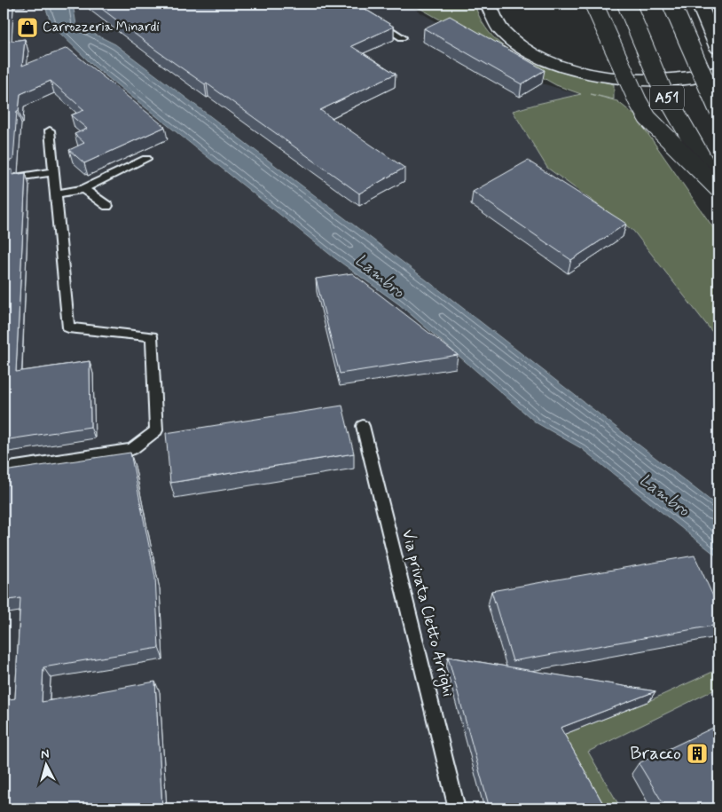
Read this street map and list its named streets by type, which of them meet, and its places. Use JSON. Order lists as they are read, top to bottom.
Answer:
{
  "streets": {
    "highway": ["A51"],
    "lane": ["Via privata Cletto Arrighi"]
  },
  "water": ["Lambro"],
  "places": {
    "shop": ["Carrozzeria Minardi"],
    "building": ["Bracco"]
  },
  "north": "top"
}
